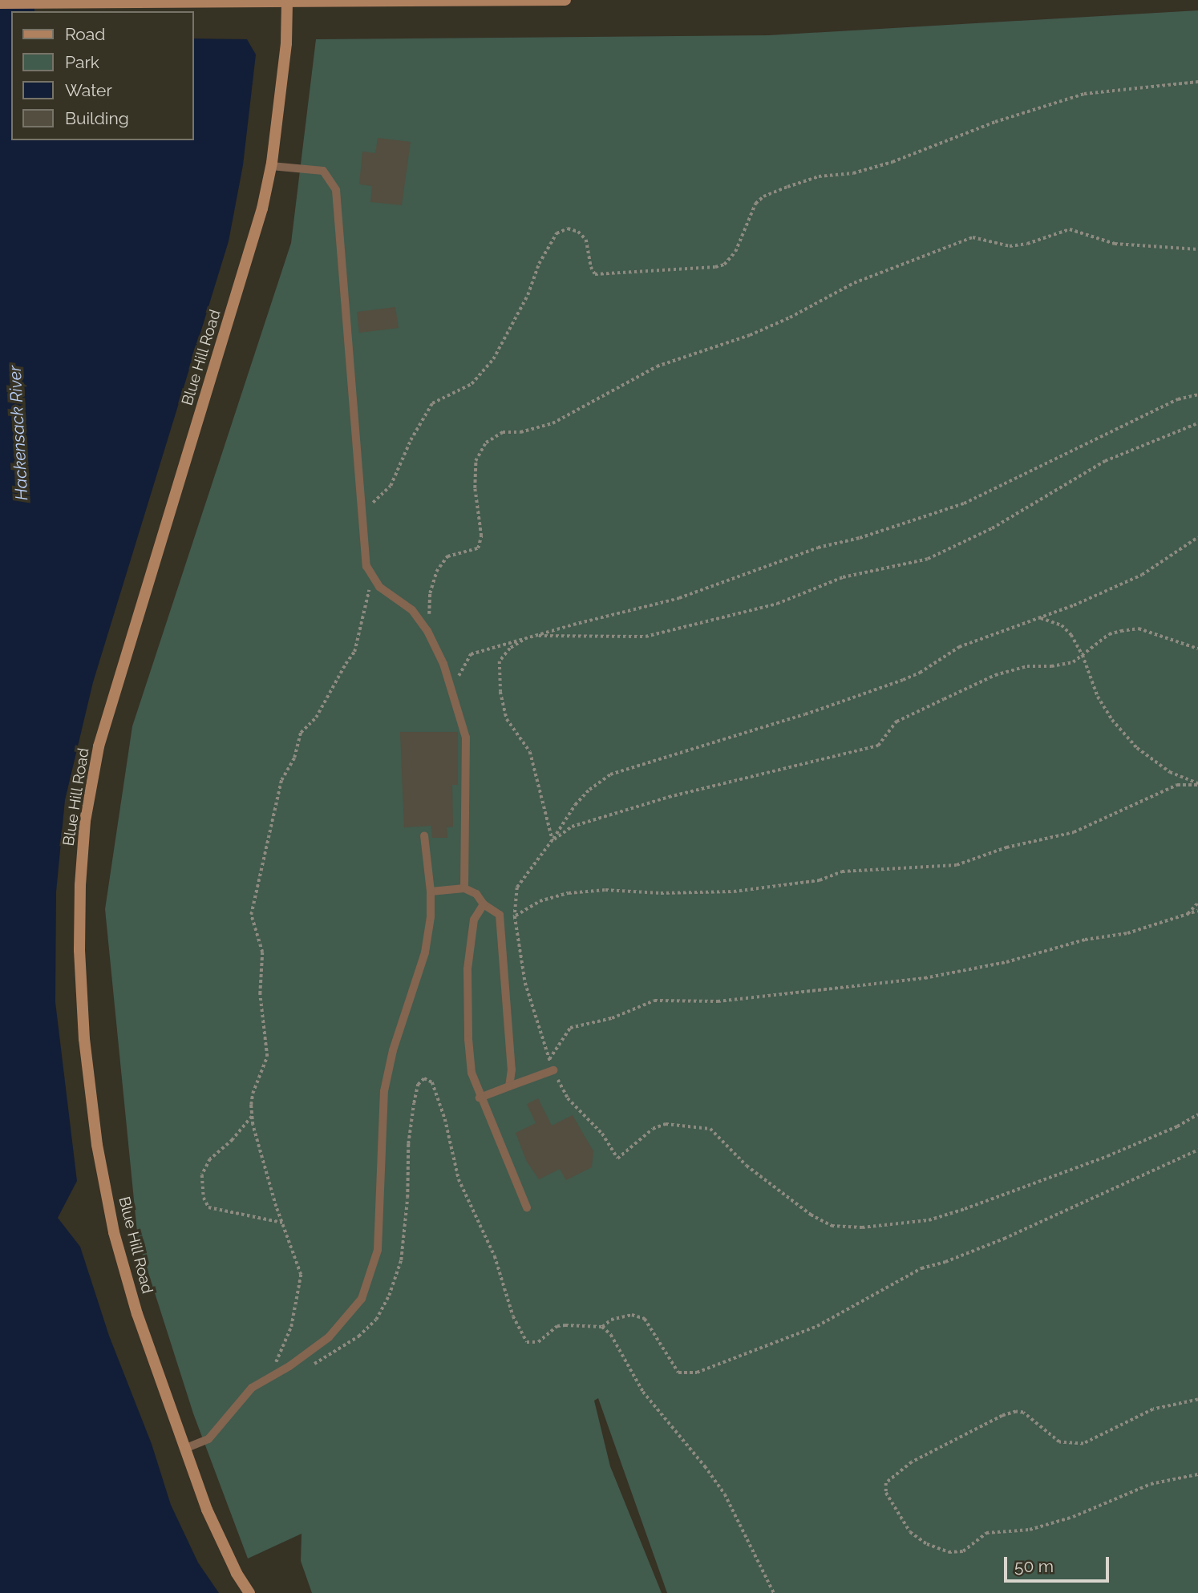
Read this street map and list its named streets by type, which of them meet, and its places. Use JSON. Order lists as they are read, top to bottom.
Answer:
{
  "streets": {
    "street": ["Blue Hill Road"]
  },
  "water": ["Hackensack River"],
  "legend": [
    "Road",
    "Park",
    "Water",
    "Building"
  ],
  "scale_bar": "50 m"
}
